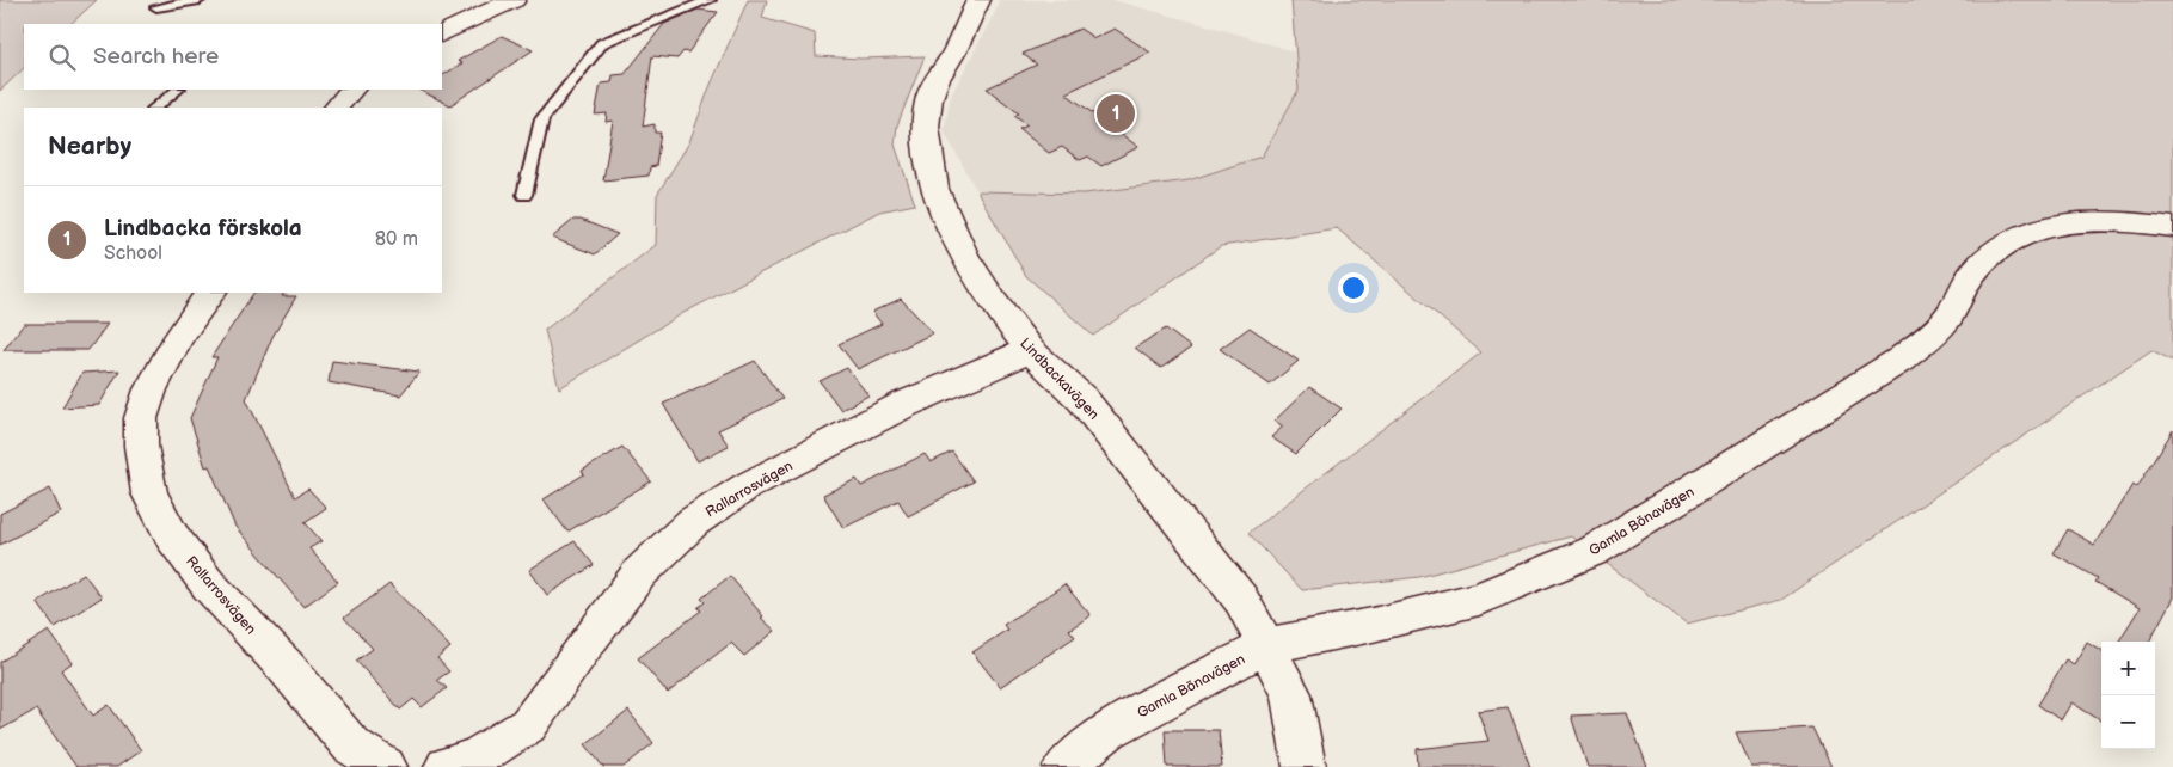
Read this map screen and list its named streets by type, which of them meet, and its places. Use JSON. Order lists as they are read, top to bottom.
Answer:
{
  "streets": {
    "street": ["Lindbackavägen", "Rallarrosvägen", "Gamla Bönavägen"]
  },
  "crossings": [
    ["Lindbackavägen", "Rallarrosvägen"],
    ["Lindbackavägen", "Gamla Bönavägen"]
  ],
  "page": {
    "search": "Search here",
    "pins": "1",
    "heading": "Nearby",
    "list": [
      {
        "mark": "1",
        "name": "Lindbacka förskola",
        "note": "School",
        "value": "80 m"
      }
    ],
    "map_buttons": ["+", "−"]
  }
}
